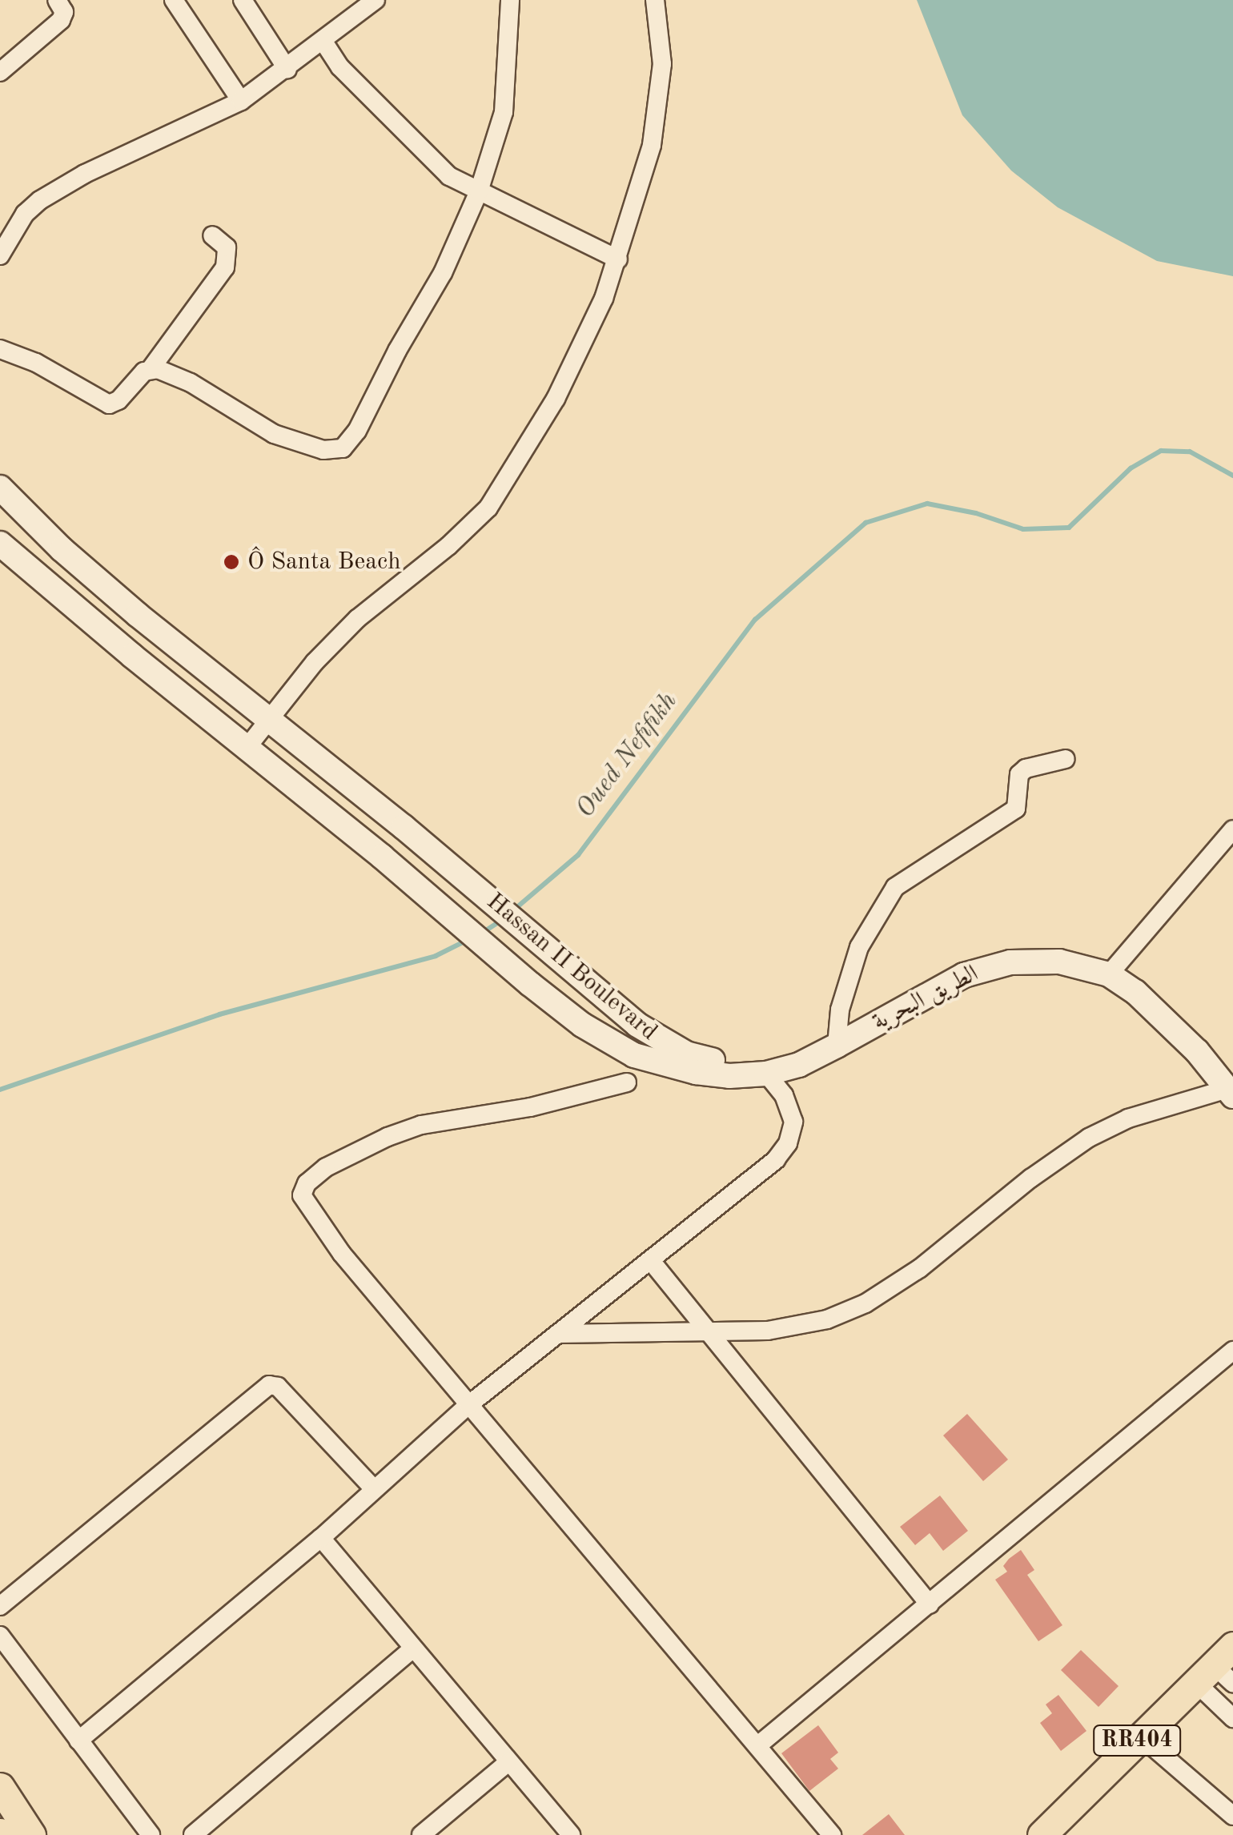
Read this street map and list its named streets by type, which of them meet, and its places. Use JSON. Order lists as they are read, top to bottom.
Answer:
{
  "streets": {
    "main road": ["Hassan II Boulevard", "الطريق البحرية", "RR404"]
  },
  "crossings": [
    ["Hassan II Boulevard", "الطريق البحرية"]
  ],
  "water": ["Oued Nefifikh"],
  "places": ["Ô Santa Beach"]
}
